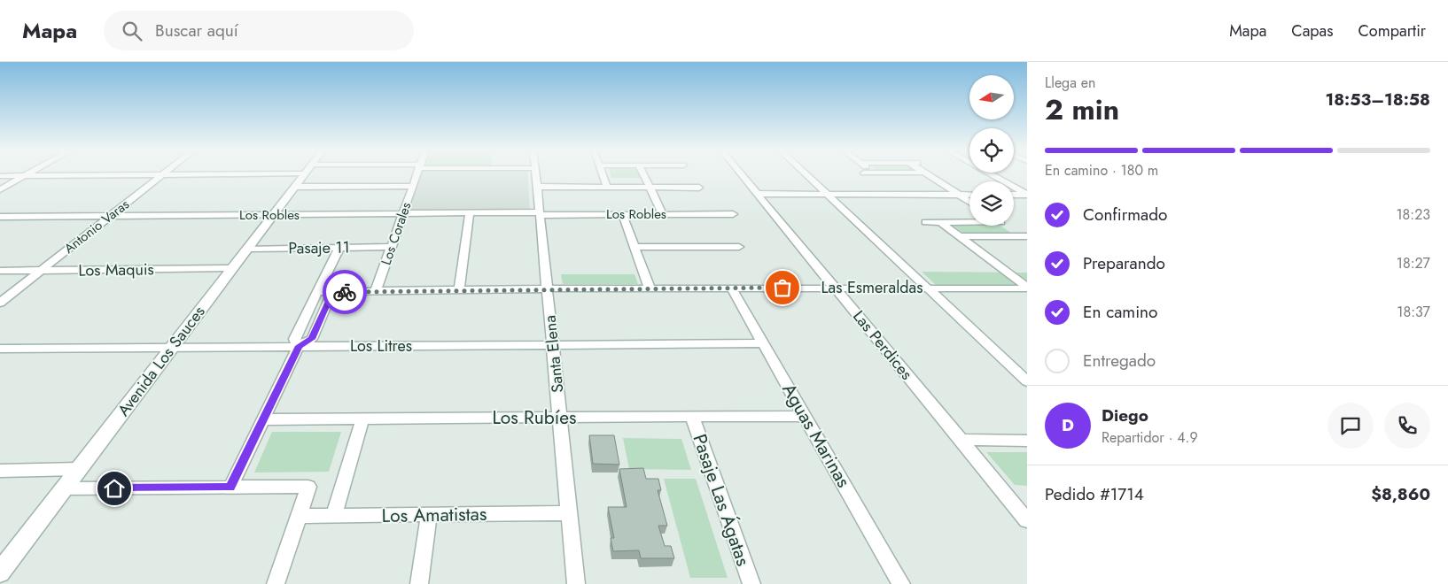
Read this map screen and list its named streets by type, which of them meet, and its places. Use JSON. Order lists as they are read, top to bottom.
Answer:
{
  "streets": {
    "street": [
      "Los Robles",
      "Antonio Varas",
      "Los Corales",
      "Pasaje 11",
      "Los Maquis",
      "Las Esmeraldas",
      "Las Perdices",
      "Los Litres",
      "Santa Elena",
      "Avenida Los Sauces",
      "Los Rubíes",
      "Aguas Marinas",
      "Pasaje Las Ágatas",
      "Los Amatistas"
    ]
  },
  "crossings": [
    ["Los Robles", "Antonio Varas"],
    ["Los Robles", "Los Corales"],
    ["Los Robles", "Santa Elena"],
    ["Los Robles", "Avenida Los Sauces"],
    ["Antonio Varas", "Los Maquis"],
    ["Los Corales", "Pasaje 11"],
    ["Los Corales", "Las Esmeraldas"],
    ["Pasaje 11", "Avenida Los Sauces"],
    ["Los Maquis", "Avenida Los Sauces"],
    ["Las Esmeraldas", "Las Perdices"],
    ["Las Esmeraldas", "Santa Elena"],
    ["Las Esmeraldas", "Aguas Marinas"],
    ["Los Litres", "Santa Elena"],
    ["Los Litres", "Avenida Los Sauces"],
    ["Los Litres", "Aguas Marinas"],
    ["Santa Elena", "Los Rubíes"],
    ["Santa Elena", "Los Amatistas"],
    ["Los Rubíes", "Aguas Marinas"],
    ["Los Rubíes", "Pasaje Las Ágatas"]
  ],
  "north": "left",
  "page": {
    "header": "Mapa",
    "search": "Buscar aquí",
    "nav": ["Mapa", "Capas", "Compartir"],
    "heading": ["2 min", "Llega en", "18:53–18:58"],
    "panel": [
      "Diego",
      "Repartidor · 4.9",
      "Pedido #1714",
      "$8,860"
    ],
    "bar": "En camino · 180 m",
    "list": [
      ["Confirmado", "18:23"],
      ["Preparando", "18:27"],
      ["En camino", "18:37"],
      "Entregado"
    ],
    "round": "D"
  }
}
